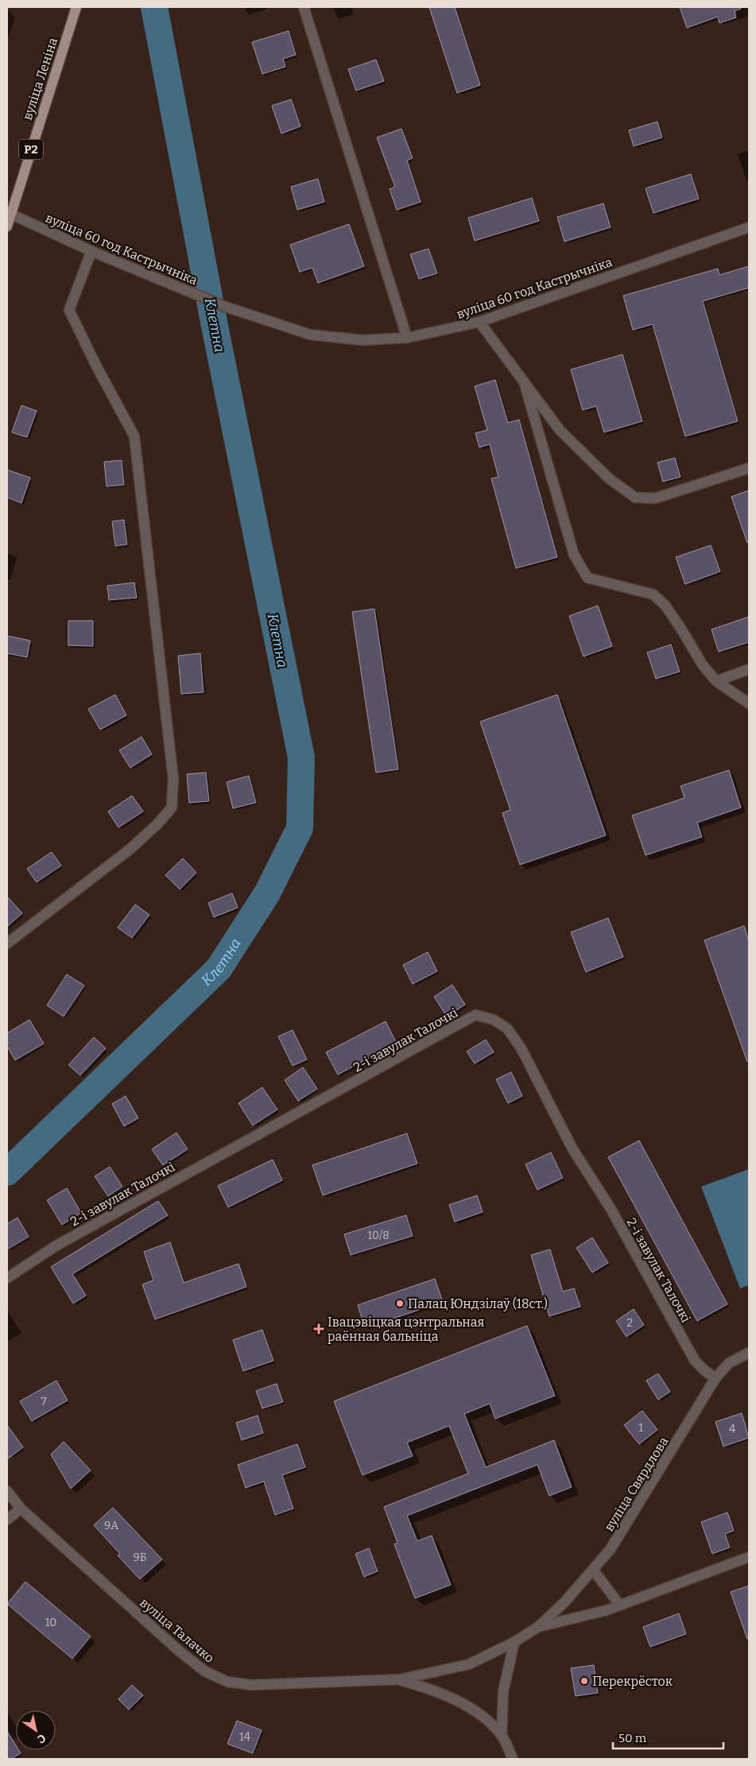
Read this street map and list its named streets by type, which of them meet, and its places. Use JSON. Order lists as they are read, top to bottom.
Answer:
{
  "streets": {
    "main road": ["вуліца Леніна", "Р2"],
    "street": [
      "вуліца 60 год Кастрычніка",
      "2-і завулак Талочкі",
      "вуліца Свярдлова",
      "вуліца Талачко"
    ]
  },
  "crossings": [
    ["вуліца Леніна", "вуліца 60 год Кастрычніка"],
    ["2-і завулак Талочкі", "вуліца Свярдлова"],
    ["вуліца Свярдлова", "вуліца Талачко"]
  ],
  "water": ["Клетна"],
  "places": {
    "other": ["Палац Юндзілаў (18ст.)", "Перекрёсток"],
    "health": ["Івацэвіцкая цэнтральная раённая бальніца"]
  },
  "house_numbers": [
    "10/8",
    "2",
    "7",
    "1",
    "4",
    "9А",
    "9Б",
    "10",
    "14"
  ],
  "scale_bar": "50 m",
  "north": "bottom right"
}
